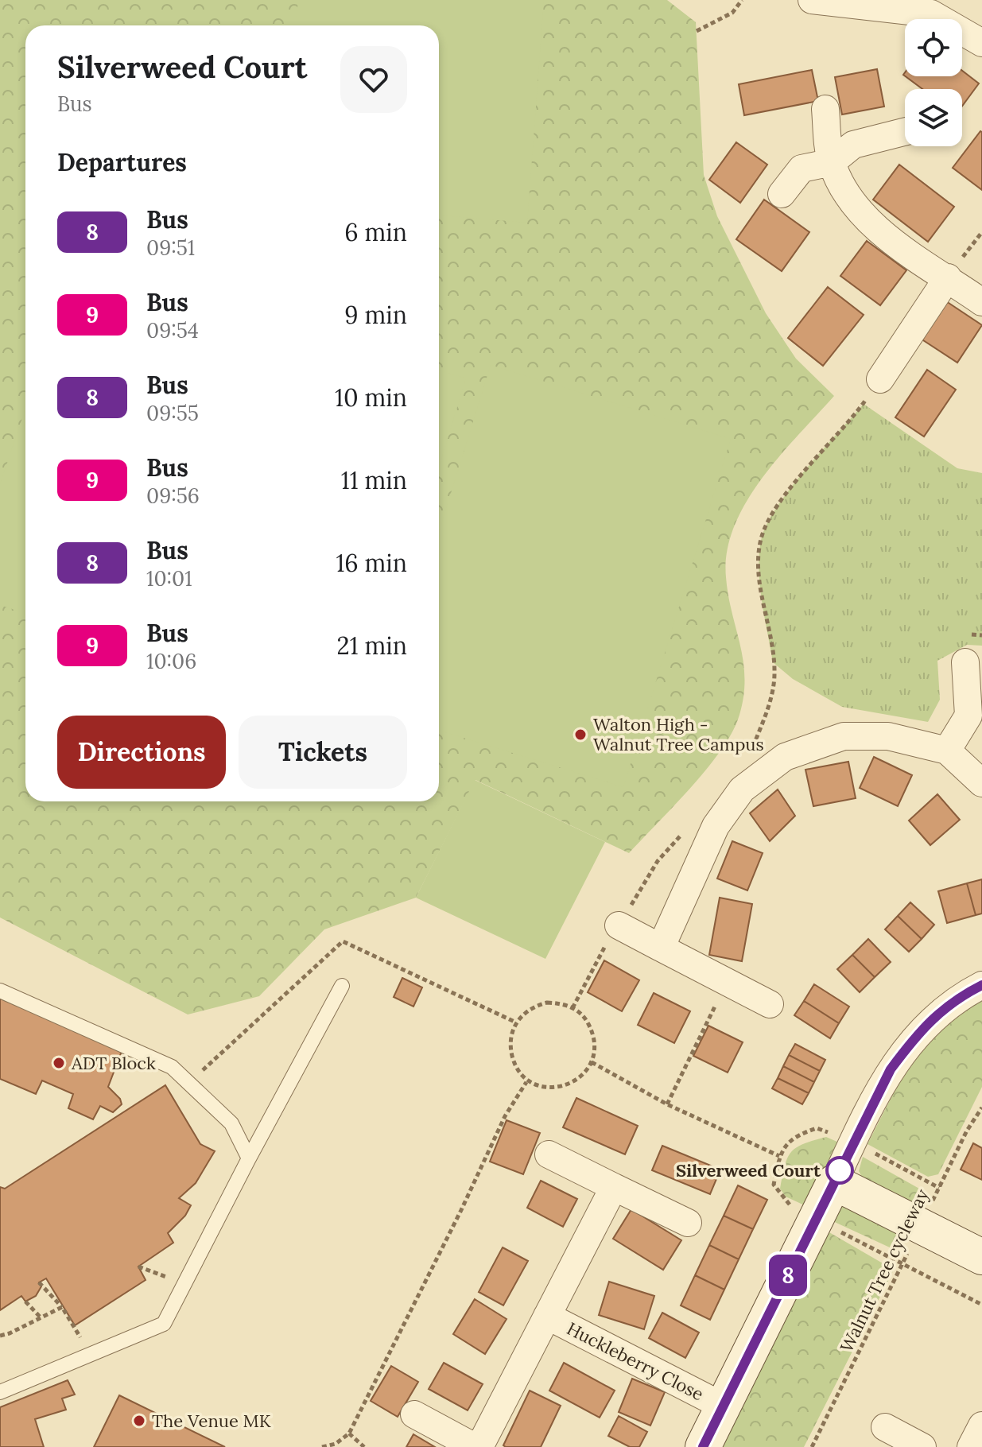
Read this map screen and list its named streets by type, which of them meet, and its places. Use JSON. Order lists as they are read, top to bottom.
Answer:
{
  "streets": {
    "street": ["Huckleberry Close"],
    "path": ["Walnut Tree cycleway"]
  },
  "places": [
    "Walton High - Walnut Tree Campus",
    "ADT Block",
    "Silverweed Court",
    "The Venue MK"
  ],
  "lines": ["bus line 8"],
  "page": {
    "on_map": "8",
    "heading": [
      ["Silverweed Court", "Bus"],
      "Departures"
    ],
    "list": [
      {
        "mark": "8",
        "name": "Bus",
        "note": "09:51",
        "value": "6 min"
      },
      {
        "mark": "9",
        "name": "Bus",
        "note": "09:54",
        "value": "9 min"
      },
      {
        "mark": "8",
        "name": "Bus",
        "note": "09:55",
        "value": "10 min"
      },
      {
        "mark": "9",
        "name": "Bus",
        "note": "09:56",
        "value": "11 min"
      },
      {
        "mark": "8",
        "name": "Bus",
        "note": "10:01",
        "value": "16 min"
      },
      {
        "mark": "9",
        "name": "Bus",
        "note": "10:06",
        "value": "21 min"
      }
    ],
    "buttons": ["Directions", "Tickets"]
  }
}
